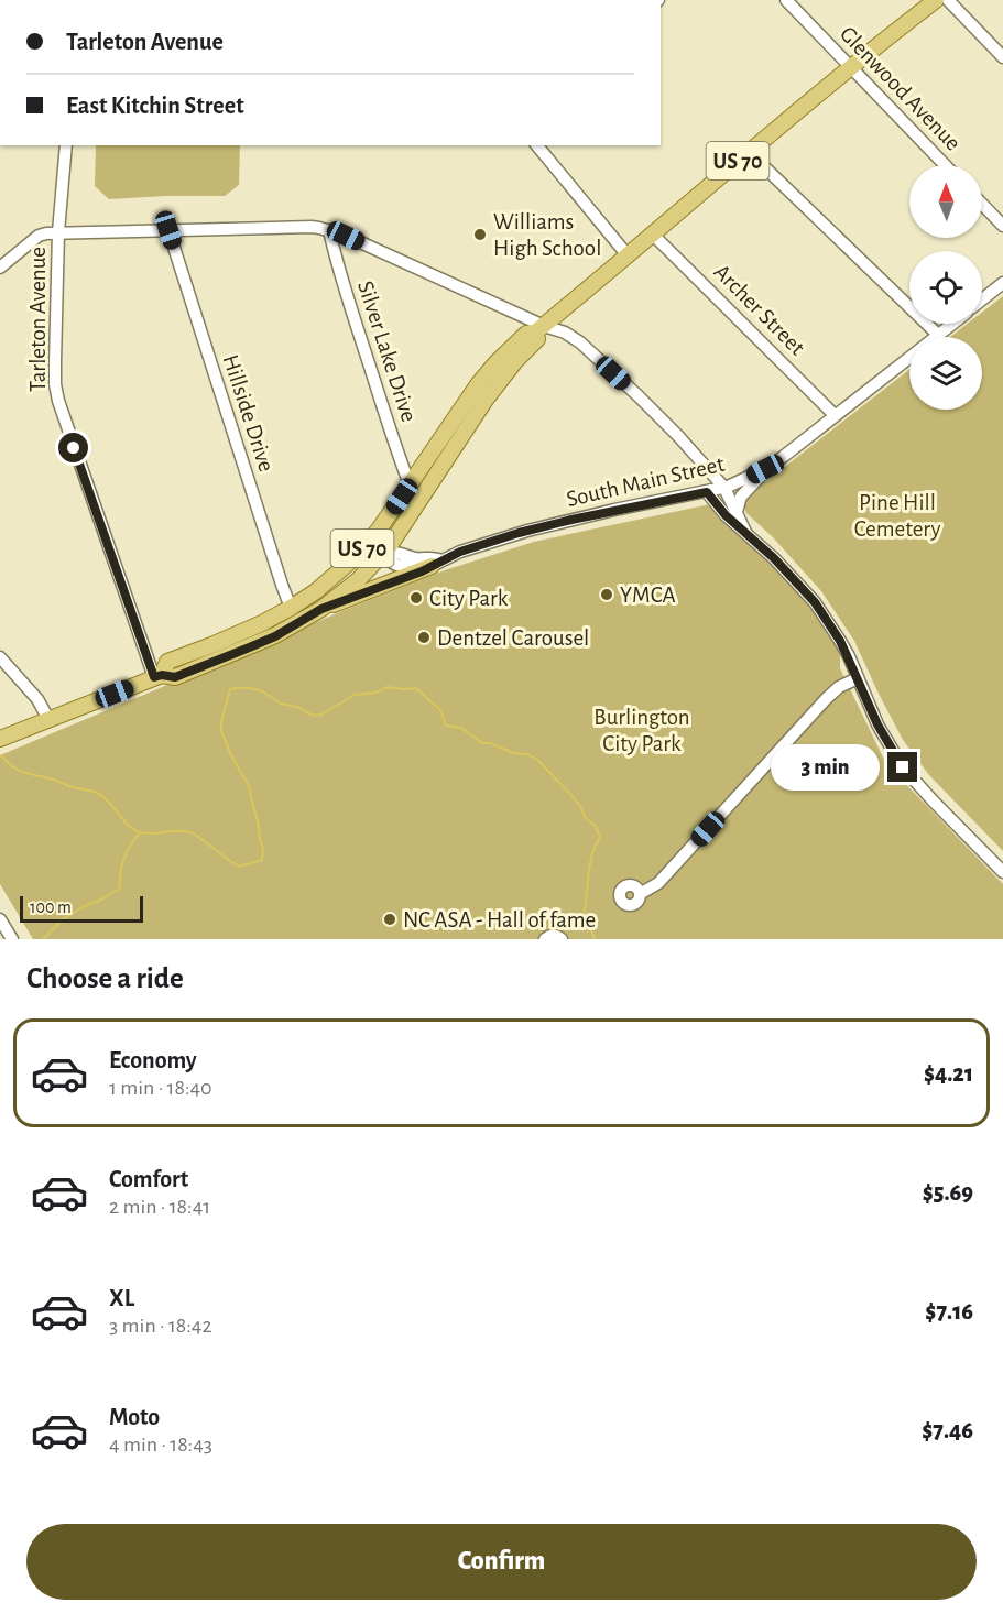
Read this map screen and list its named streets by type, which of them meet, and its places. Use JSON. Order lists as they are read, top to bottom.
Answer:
{
  "streets": {
    "main road": ["US 70"],
    "street": [
      "Glenwood Avenue",
      "Archer Street",
      "Tarleton Avenue",
      "Silver Lake Drive",
      "Hillside Drive",
      "South Main Street"
    ]
  },
  "crossings": [
    ["Glenwood Avenue", "US 70"],
    ["US 70", "Archer Street"],
    ["US 70", "Tarleton Avenue"],
    ["US 70", "Silver Lake Drive"],
    ["US 70", "Hillside Drive"],
    ["US 70", "South Main Street"],
    ["Archer Street", "South Main Street"]
  ],
  "parks": ["Pine Hill Cemetery", "Burlington City Park"],
  "places": [
    "Williams High School",
    "YMCA",
    "City Park",
    "Dentzel Carousel",
    "NC ASA - Hall of fame"
  ],
  "scale_bar": "100 m",
  "north": "top",
  "page": {
    "banner": ["Tarleton Avenue", "East Kitchin Street"],
    "bubble": "3 min",
    "scale": "100 m",
    "heading": "Choose a ride",
    "list": [
      {
        "name": "Economy",
        "note": "1 min · 18:40",
        "value": "$4.21"
      },
      {
        "name": "Comfort",
        "note": "2 min · 18:41",
        "value": "$5.69"
      },
      {
        "name": "XL",
        "note": "3 min · 18:42",
        "value": "$7.16"
      },
      {
        "name": "Moto",
        "note": "4 min · 18:43",
        "value": "$7.46"
      }
    ],
    "buttons": "Confirm"
  }
}
